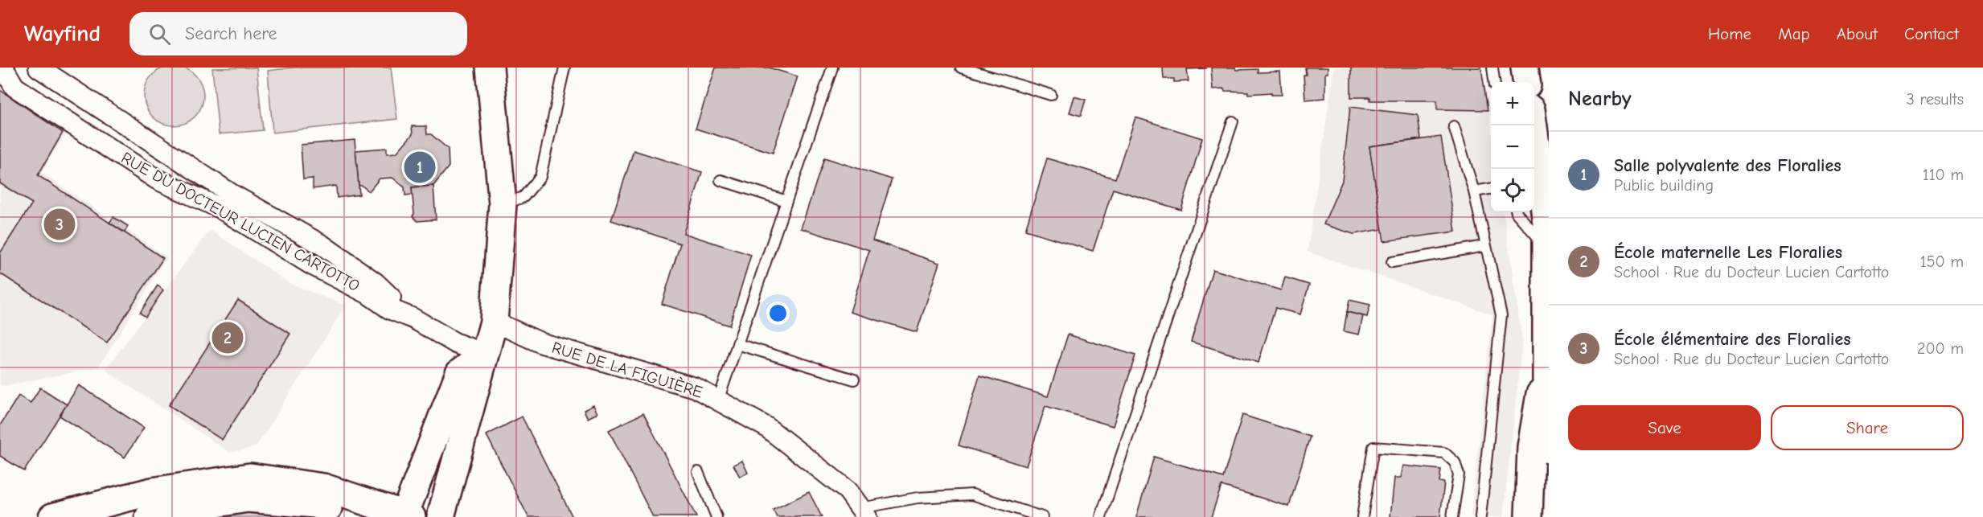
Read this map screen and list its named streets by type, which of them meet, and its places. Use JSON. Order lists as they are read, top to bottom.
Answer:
{
  "streets": {
    "street": ["RUE DU DOCTEUR LUCIEN CARTOTTO", "RUE DE LA FIGUIÈRE"]
  },
  "page": {
    "header": "Wayfind",
    "search": "Search here",
    "nav": [
      "Home",
      "Map",
      "About",
      "Contact"
    ],
    "heading": ["Nearby", "3 results"],
    "map_buttons": ["+", "−"],
    "list": [
      {
        "mark": "1",
        "name": "Salle polyvalente des Floralies",
        "note": "Public building",
        "value": "110 m"
      },
      {
        "mark": "2",
        "name": "École maternelle Les Floralies",
        "note": "School · Rue du Docteur Lucien Cartotto",
        "value": "150 m"
      },
      {
        "mark": "3",
        "name": "École élémentaire des Floralies",
        "note": "School · Rue du Docteur Lucien Cartotto",
        "value": "200 m"
      }
    ],
    "pins": ["1", "3", "2"],
    "buttons": ["Save", "Share"]
  }
}
